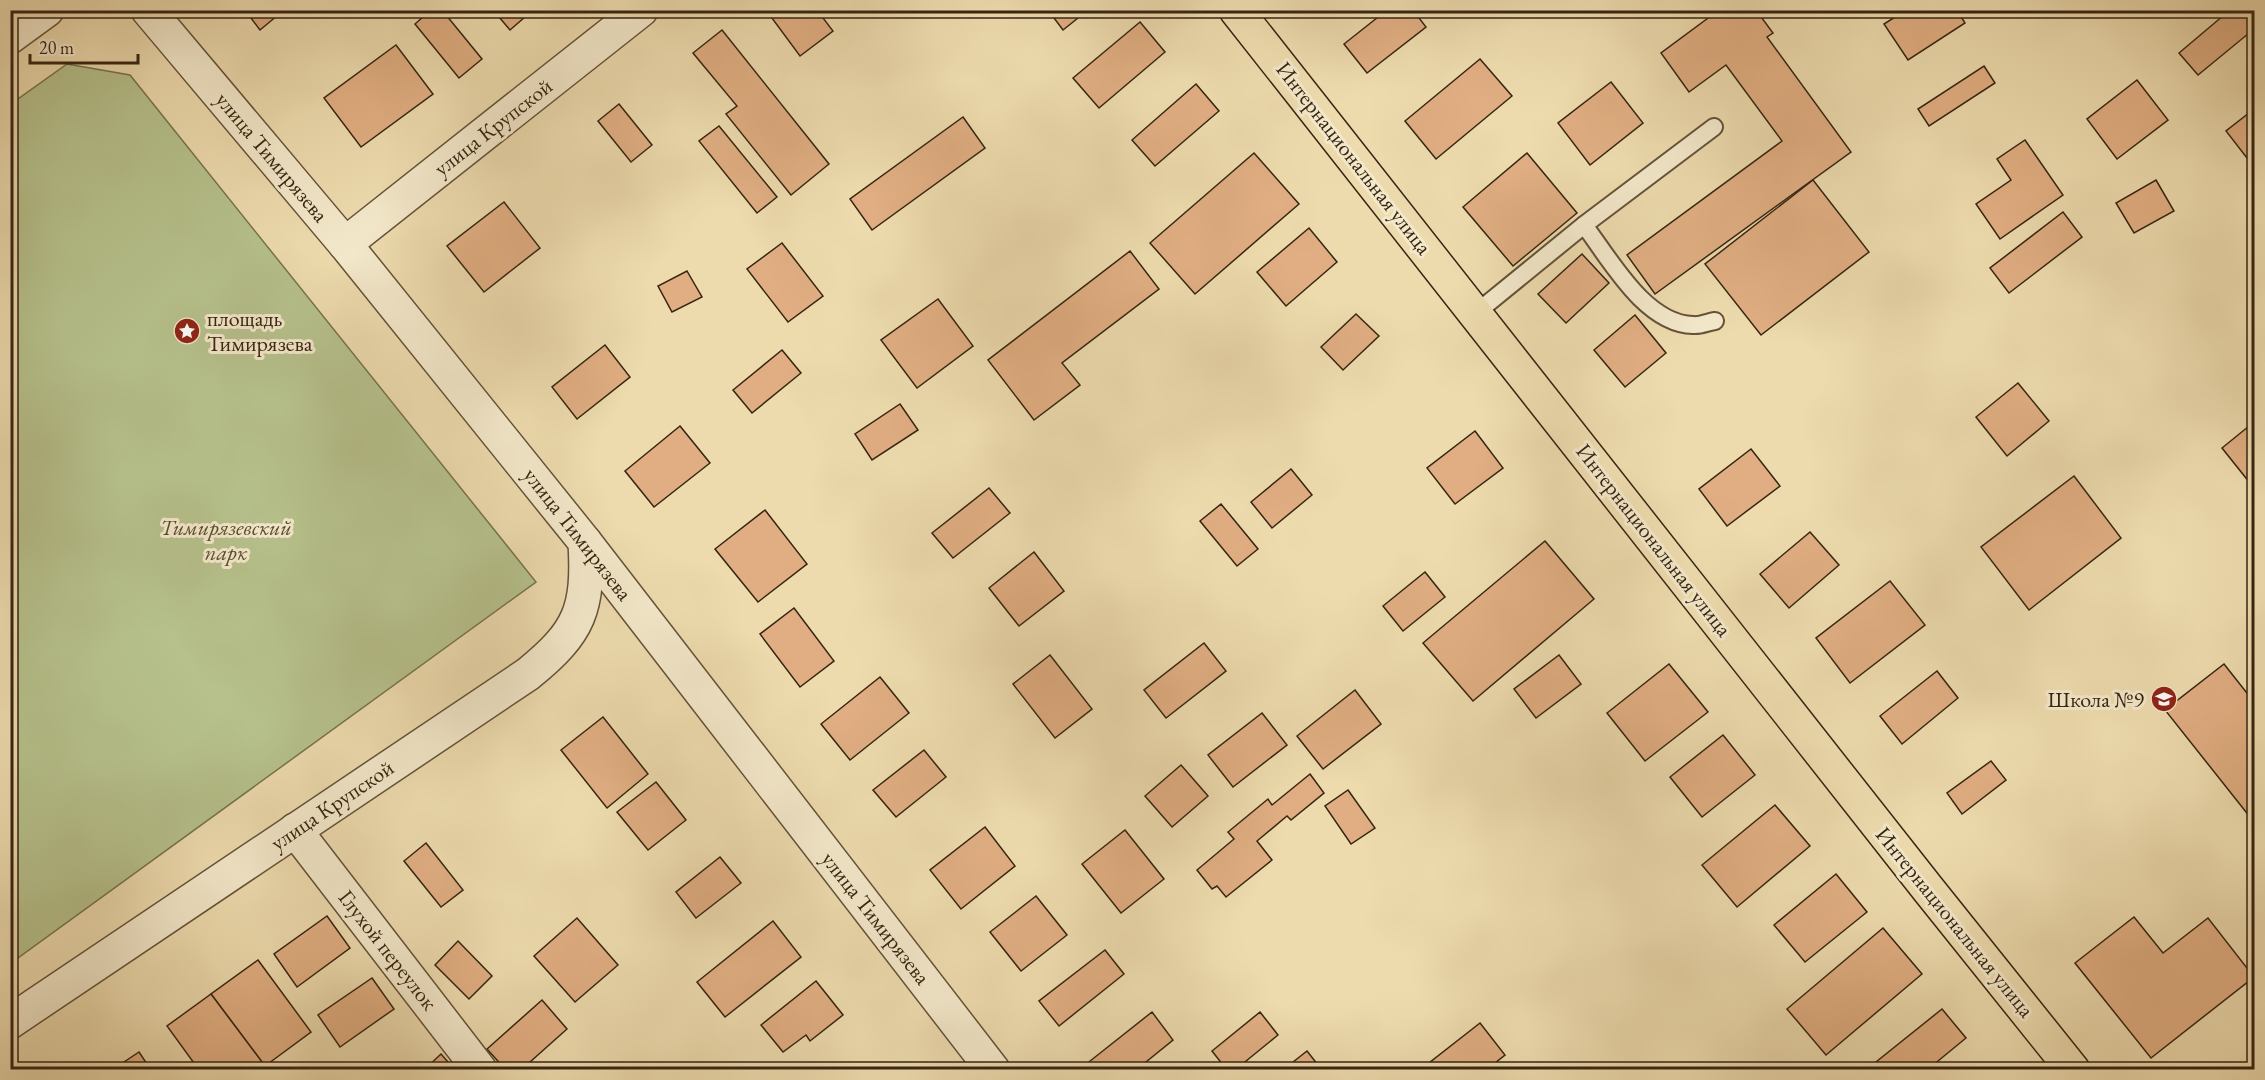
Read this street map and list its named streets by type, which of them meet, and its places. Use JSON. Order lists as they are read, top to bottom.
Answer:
{
  "streets": {
    "main road": ["Интернациональная улица"],
    "street": ["улица Крупской", "улица Тимирязева", "Глухой переулок"]
  },
  "crossings": [
    ["улица Крупской", "улица Тимирязева"],
    ["улица Крупской", "Глухой переулок"]
  ],
  "parks": ["Тимирязевский парк"],
  "places": {
    "place": ["площадь Тимирязева"],
    "school or university": ["Школа №9"]
  },
  "scale_bar": "20 m"
}
